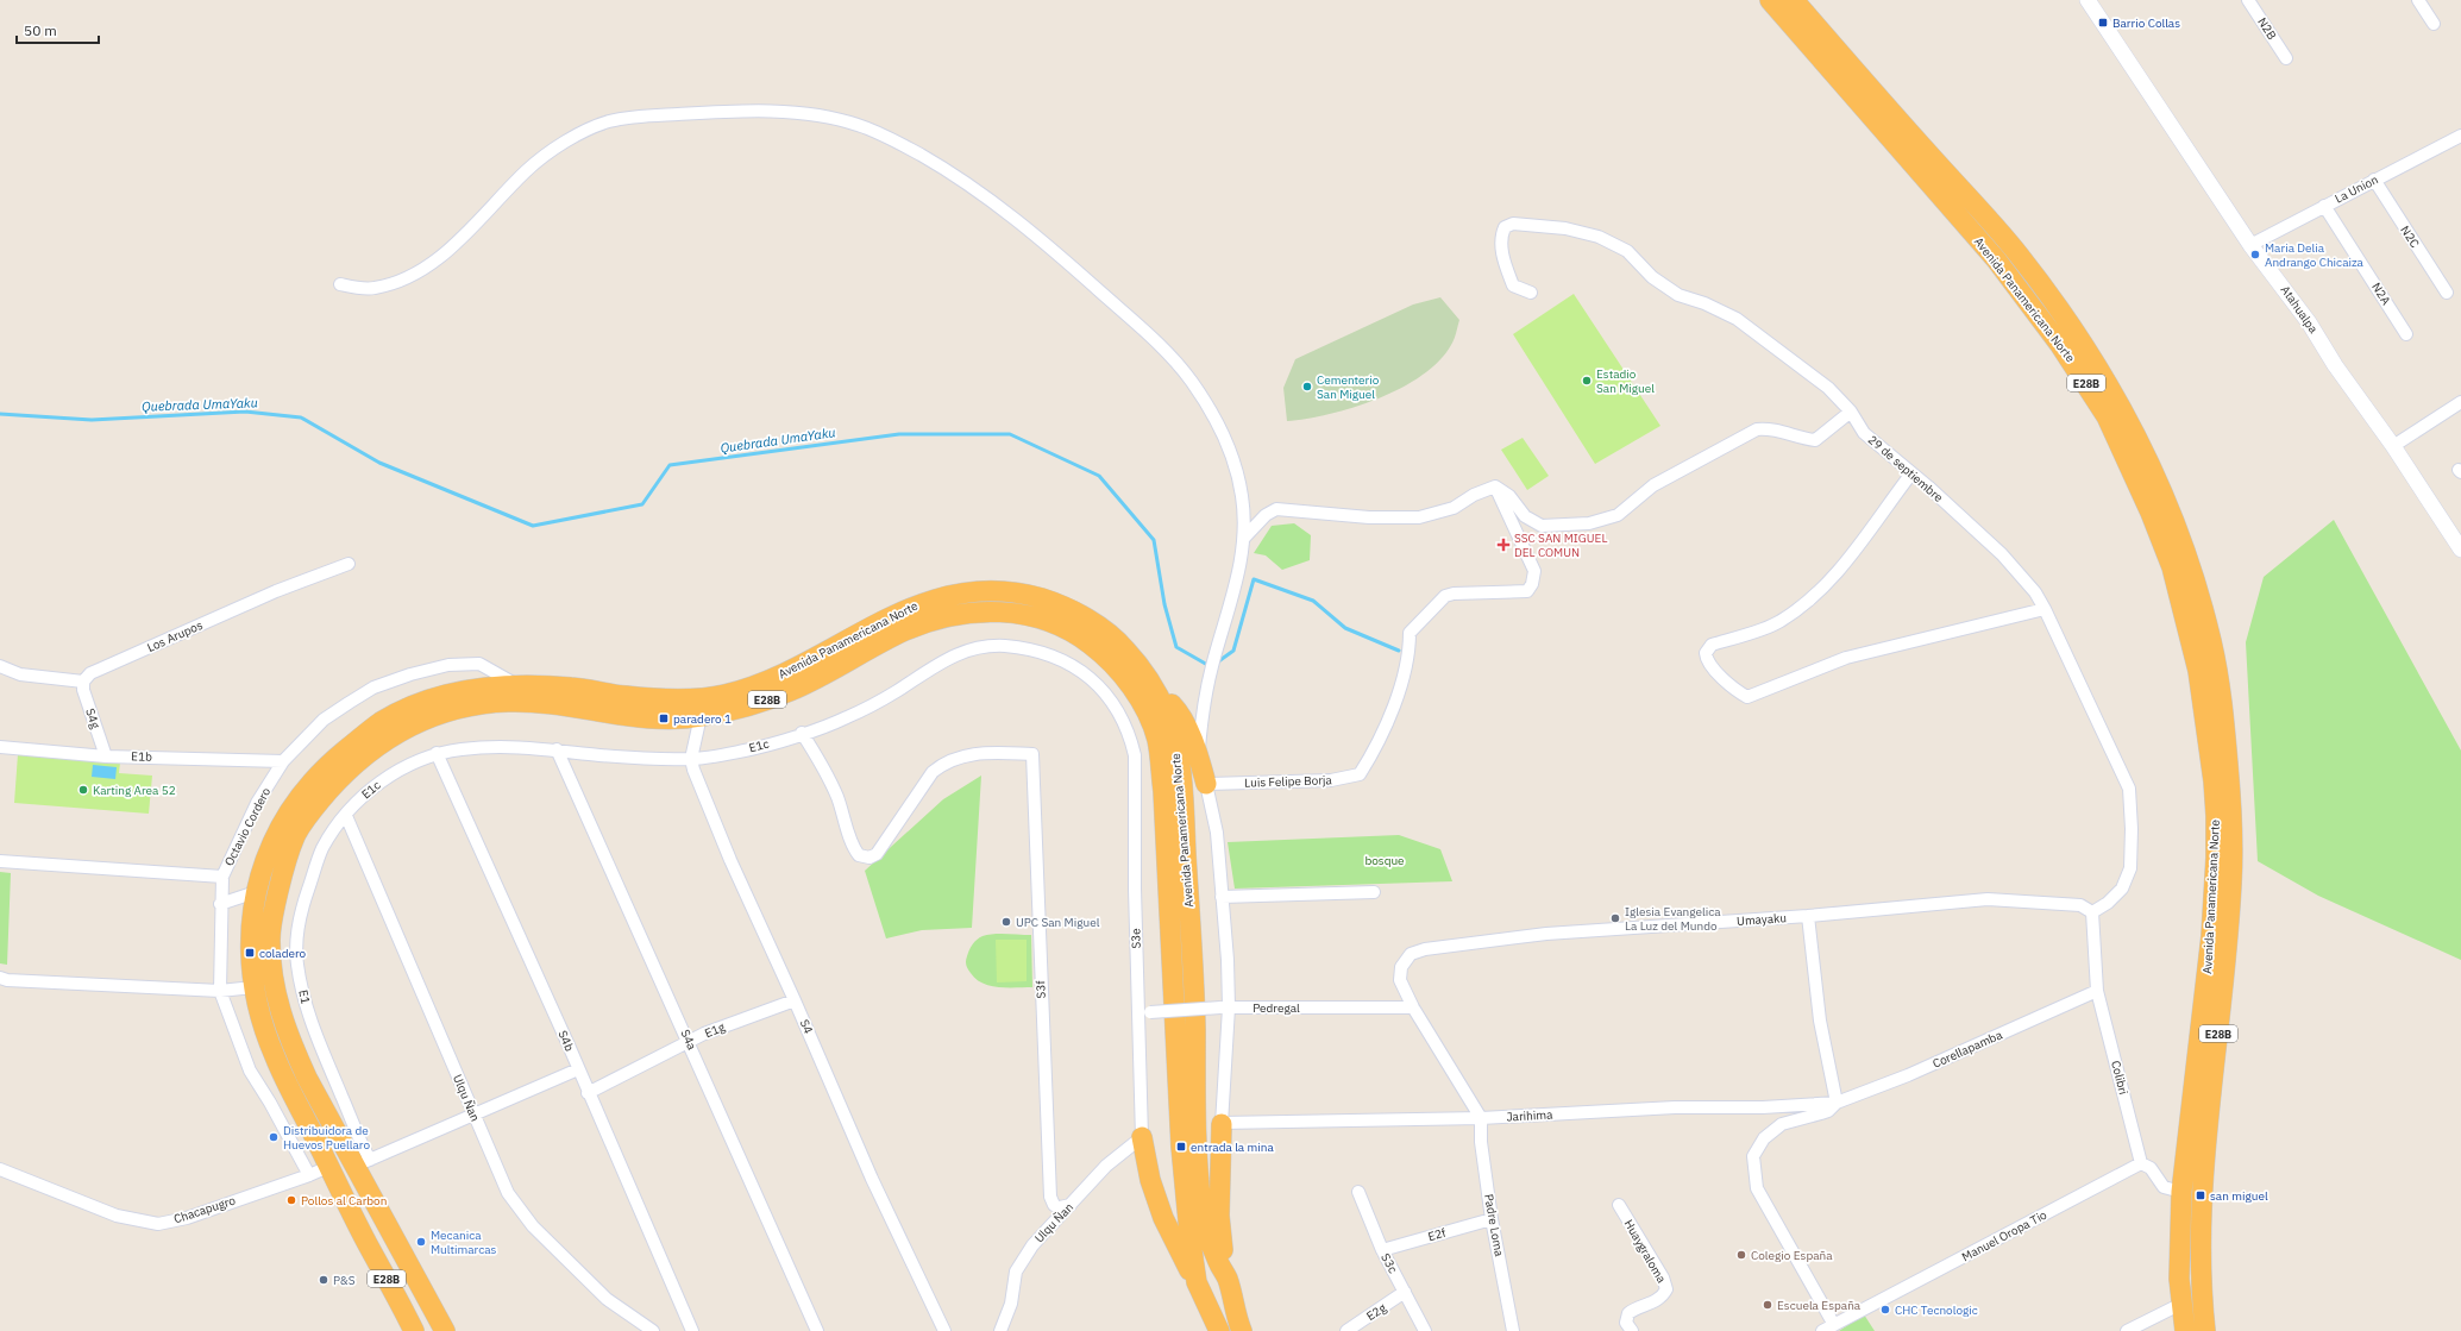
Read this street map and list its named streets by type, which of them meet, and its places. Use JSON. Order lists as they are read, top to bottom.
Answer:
{
  "streets": {
    "highway": ["Avenida Panamericana Norte", "E28B"],
    "street": [
      "N2B",
      "La Union",
      "N2C",
      "N2A",
      "Atahualpa",
      "29 de septiembre",
      "Los Arupos",
      "S4g",
      "E1c",
      "E1b",
      "Luis Felipe Borja",
      "Octavio Cordero",
      "Umayaku",
      "S3e",
      "S3f",
      "E1",
      "Pedregal",
      "S4",
      "E1g",
      "S4a",
      "S4b",
      "Corellapamba",
      "Colibri",
      "Ulqu Ñan",
      "Jarihima",
      "Chacapugro",
      "Padre Loma",
      "E2f",
      "Manuel Oropa Tio",
      "Huaygraloma",
      "S3c",
      "E2g"
    ]
  },
  "crossings": [
    ["La Union", "N2C"],
    ["La Union", "N2A"],
    ["La Union", "Atahualpa"],
    ["Avenida Panamericana Norte", "Octavio Cordero"],
    ["Avenida Panamericana Norte", "E1"],
    ["Avenida Panamericana Norte", "Chacapugro"],
    ["29 de septiembre", "Umayaku"],
    ["Los Arupos", "S4g"],
    ["S4g", "E1b"],
    ["E1c", "S3e"],
    ["E1c", "S3f"],
    ["E1c", "E1"],
    ["E1c", "S4"],
    ["E1c", "S4a"],
    ["E1c", "S4b"],
    ["E1c", "Ulqu Ñan"],
    ["E1b", "Octavio Cordero"],
    ["Octavio Cordero", "Chacapugro"],
    ["Umayaku", "Pedregal"],
    ["Umayaku", "Jarihima"],
    ["Umayaku", "Padre Loma"],
    ["S3e", "Pedregal"],
    ["S3e", "Ulqu Ñan"],
    ["S3f", "Ulqu Ñan"],
    ["E1", "Ulqu Ñan"],
    ["S4", "E1g"],
    ["E1g", "S4a"],
    ["E1g", "S4b"],
    ["Corellapamba", "Colibri"],
    ["Corellapamba", "Jarihima"],
    ["Colibri", "Manuel Oropa Tio"],
    ["Jarihima", "Padre Loma"],
    ["Padre Loma", "E2f"],
    ["E2f", "S3c"],
    ["S3c", "E2g"]
  ],
  "water": ["Quebrada UmaYaku"],
  "parks": ["bosque"],
  "places": {
    "transit": [
      "Barrio Collas",
      "paradero 1",
      "coladero",
      "entrada la mina",
      "san miguel"
    ],
    "other": [
      "Maria Delia Andrango Chicaiza",
      "Estadio San Miguel",
      "Cementerio San Miguel",
      "Karting Area 52",
      "Iglesia Evangelica La Luz del Mundo",
      "UPC San Miguel",
      "Distribuidora de Huevos Puellaro",
      "Pollos al Carbon",
      "Mecanica Multimarcas",
      "Colegio España",
      "P&S",
      "Escuela España",
      "CHC Tecnologic"
    ],
    "health": ["SSC SAN MIGUEL DEL COMUN"]
  },
  "scale_bar": "50 m"
}
